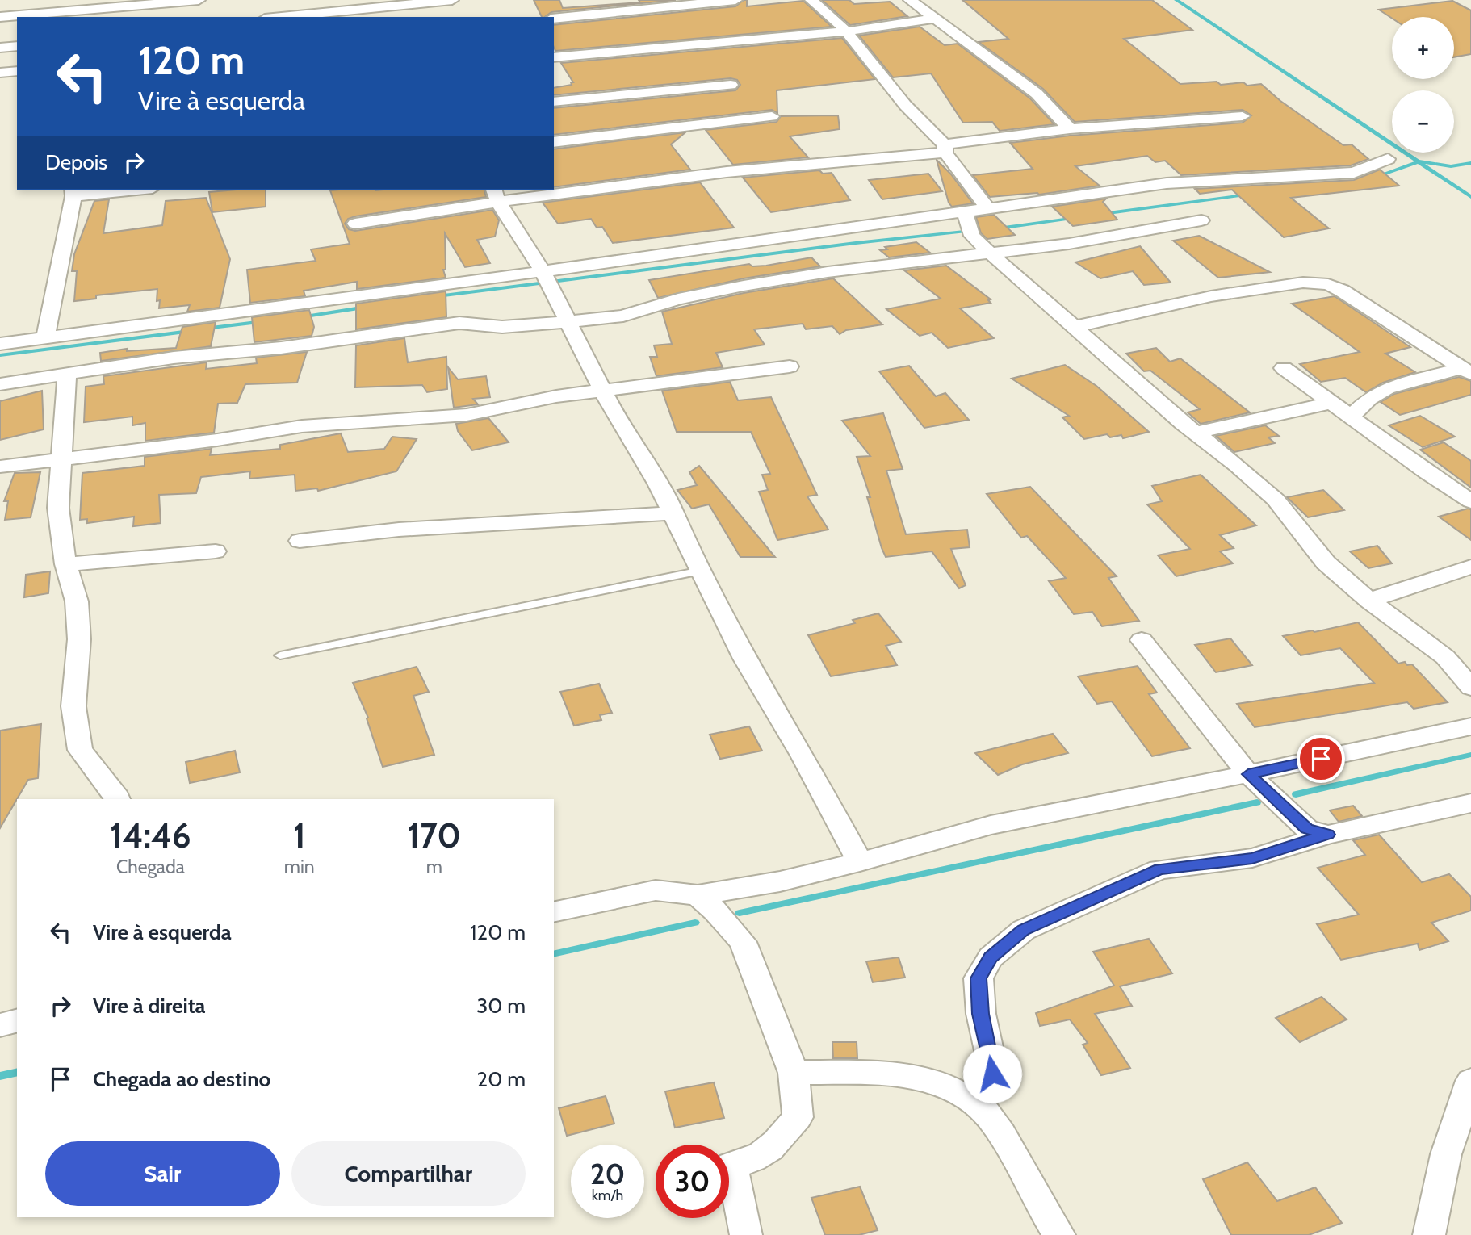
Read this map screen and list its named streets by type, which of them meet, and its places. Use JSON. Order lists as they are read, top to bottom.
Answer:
{
  "page": {
    "map_buttons": ["+", "−"],
    "turn": ["120 m", "Vire à esquerda"],
    "then": "Depois",
    "eta": [
      "14:46",
      "Chegada",
      "1",
      "min",
      "170",
      "m"
    ],
    "list": [
      {
        "name": "Vire à esquerda",
        "value": "120 m"
      },
      {
        "name": "Vire à direita",
        "value": "30 m"
      },
      {
        "name": "Chegada ao destino",
        "value": "20 m"
      }
    ],
    "buttons": ["Sair", "Compartilhar"],
    "speed": "20 km/h",
    "limit": "30"
  }
}
